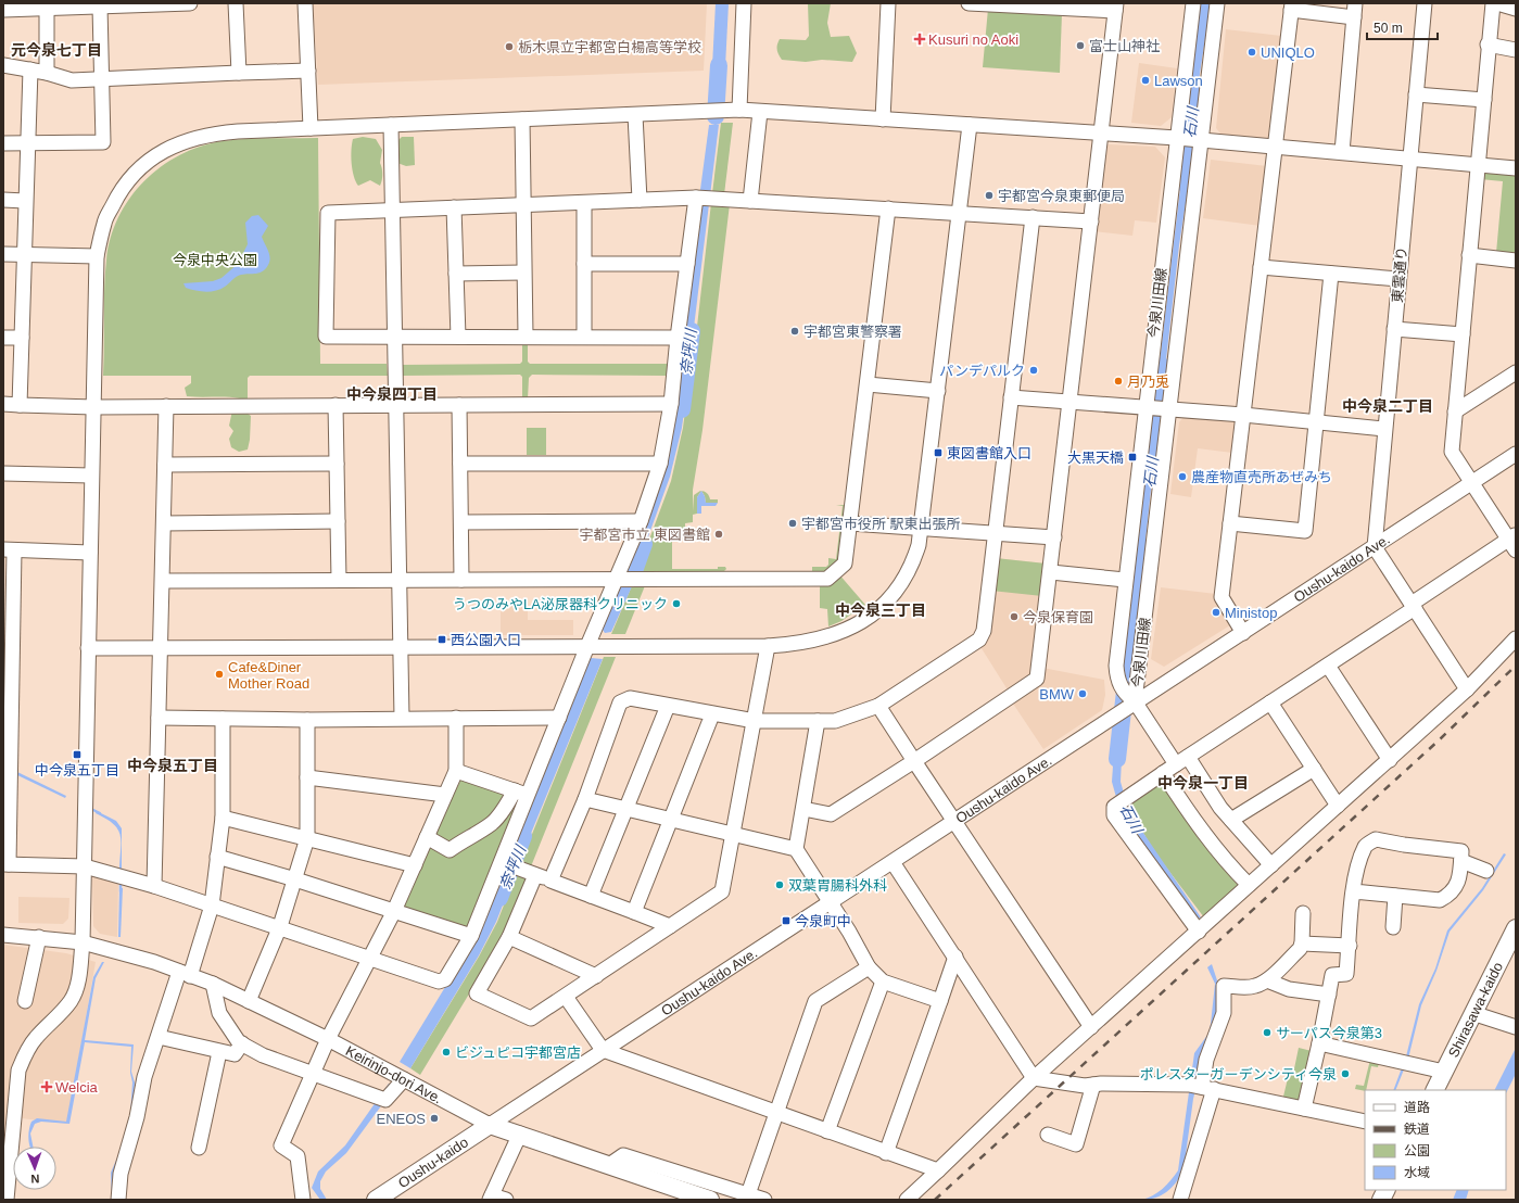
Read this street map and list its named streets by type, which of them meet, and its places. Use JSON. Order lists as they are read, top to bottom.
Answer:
{
  "streets": {
    "main road": ["Shirasawa-kaido", "Keirinjo-dori Ave.", "Oushu-kaido"],
    "street": ["東雲通り", "今泉川田線", "Oushu-kaido Ave."]
  },
  "crossings": [
    ["東雲通り", "Oushu-kaido Ave."],
    ["今泉川田線", "Oushu-kaido Ave."],
    ["Oushu-kaido Ave.", "Keirinjo-dori Ave."],
    ["Oushu-kaido Ave.", "Oushu-kaido"],
    ["Keirinjo-dori Ave.", "Oushu-kaido"]
  ],
  "districts": [
    "元今泉七丁目",
    "中今泉四丁目",
    "中今泉二丁目",
    "中今泉三丁目",
    "中今泉五丁目",
    "中今泉一丁目"
  ],
  "water": ["石川", "奈坪川"],
  "parks": ["今泉中央公園"],
  "places": {
    "health": ["Kusuri no Aoki", "Welcia"],
    "other": [
      "富士山神社",
      "栃木県立宇都宮白楊高等学校",
      "UNIQLO",
      "Lawson",
      "宇都宮今泉東郵便局",
      "宇都宮東警察署",
      "パンデパルク",
      "月乃兎",
      "農産物直売所あぜみち",
      "宇都宮市役所 駅東出張所",
      "宇都宮市立 東図書館",
      "うつのみやLA泌尿器科クリニック",
      "Ministop",
      "今泉保育園",
      "Cafe&Diner Mother Road",
      "BMW",
      "双葉胃腸科外科",
      "サーパス今泉第3",
      "ビジュピコ宇都宮店",
      "ポレスターガーデンシティ今泉",
      "ENEOS"
    ],
    "transit": [
      "東図書館入口",
      "大黒天橋",
      "西公園入口",
      "中今泉五丁目",
      "今泉町中"
    ]
  },
  "legend": [
    "道路",
    "鉄道",
    "公園",
    "水域"
  ],
  "scale_bar": "50 m",
  "north": "bottom"
}
